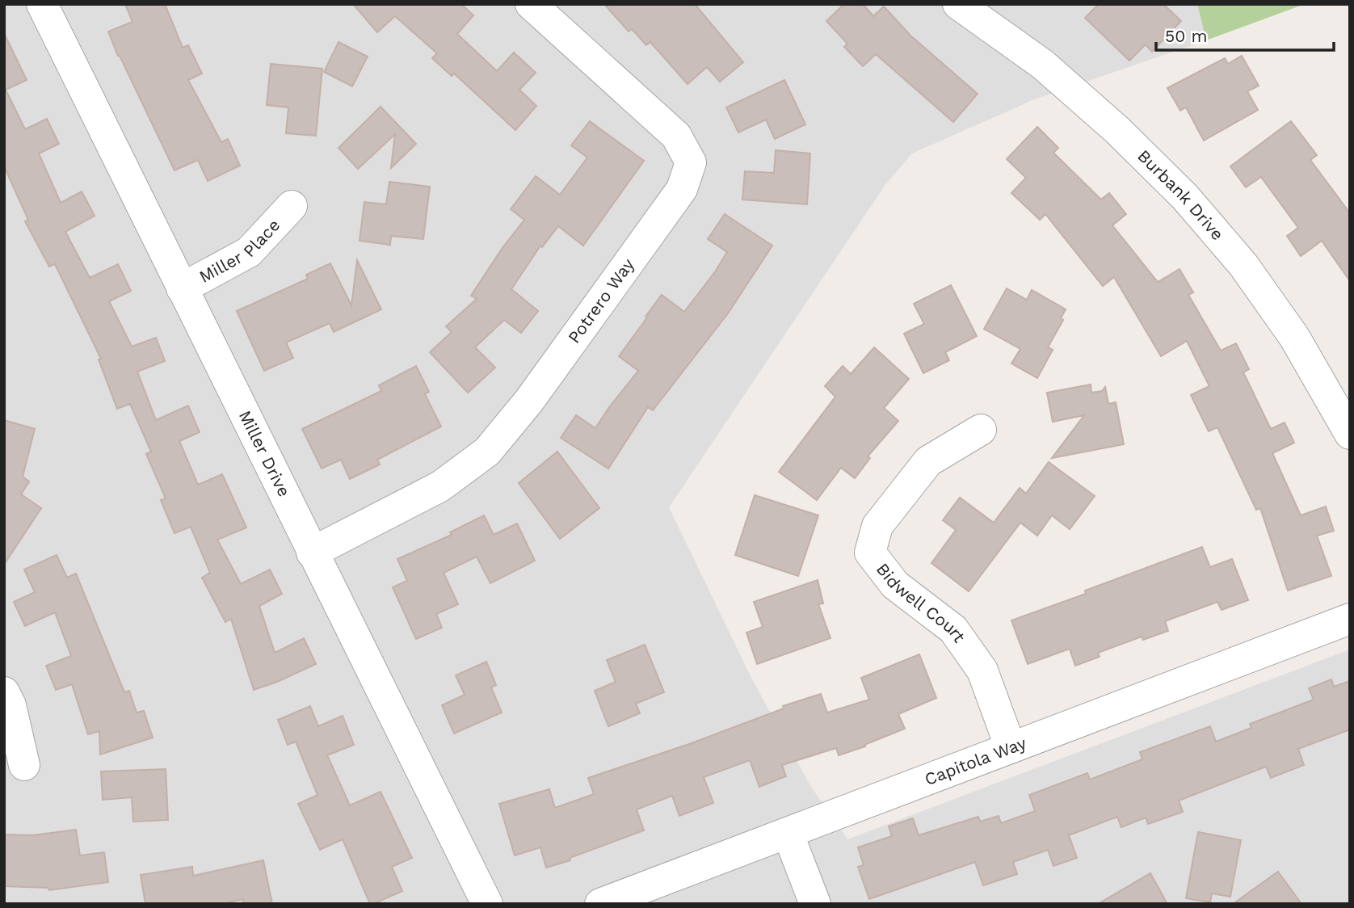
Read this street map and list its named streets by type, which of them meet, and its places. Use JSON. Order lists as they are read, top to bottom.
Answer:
{
  "streets": {
    "street": [
      "Burbank Drive",
      "Miller Place",
      "Potrero Way",
      "Miller Drive",
      "Bidwell Court",
      "Capitola Way"
    ]
  },
  "crossings": [
    ["Miller Place", "Miller Drive"],
    ["Potrero Way", "Miller Drive"],
    ["Bidwell Court", "Capitola Way"]
  ],
  "scale_bar": "50 m"
}
